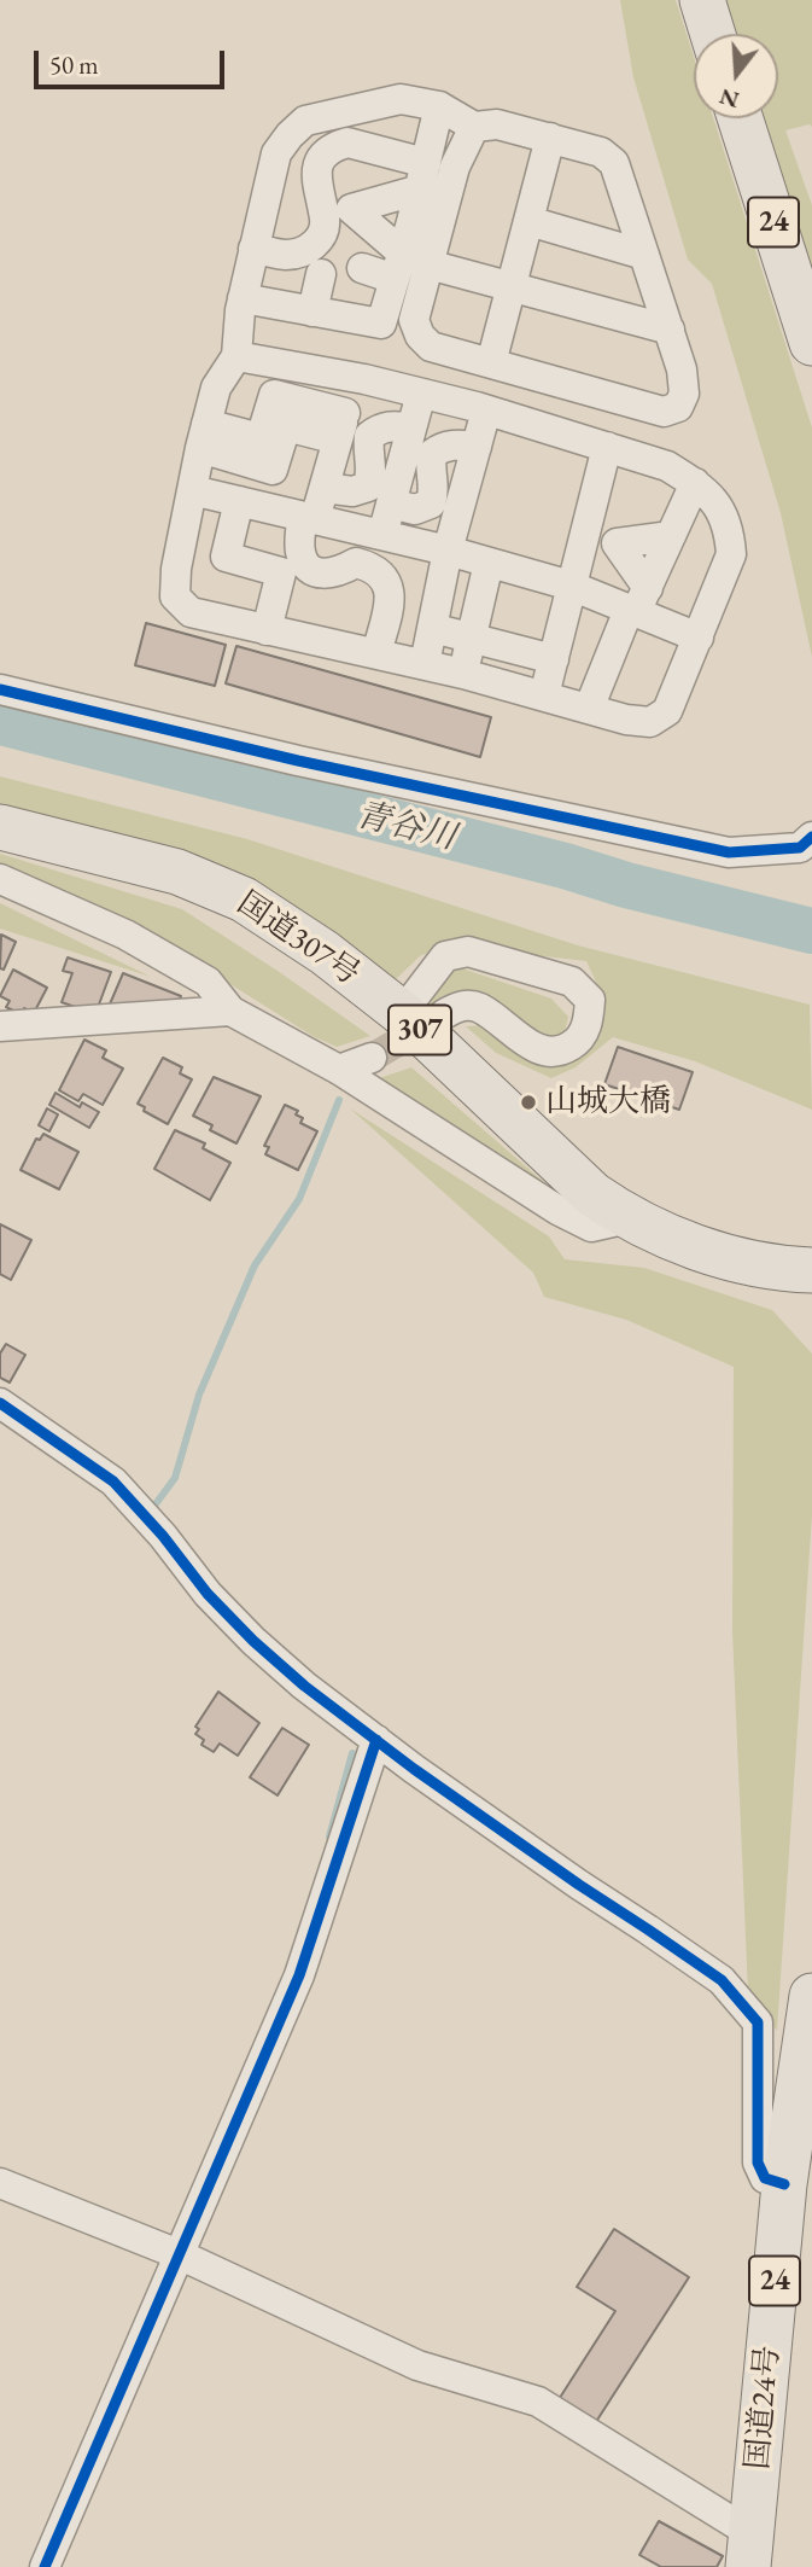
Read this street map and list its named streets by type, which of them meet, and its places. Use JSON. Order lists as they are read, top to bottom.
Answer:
{
  "streets": {
    "highway": [
      "24",
      "国道307号",
      "307",
      "国道24号"
    ]
  },
  "water": ["青谷川"],
  "places": ["山城大橋"],
  "scale_bar": "50 m",
  "north": "bottom"
}
